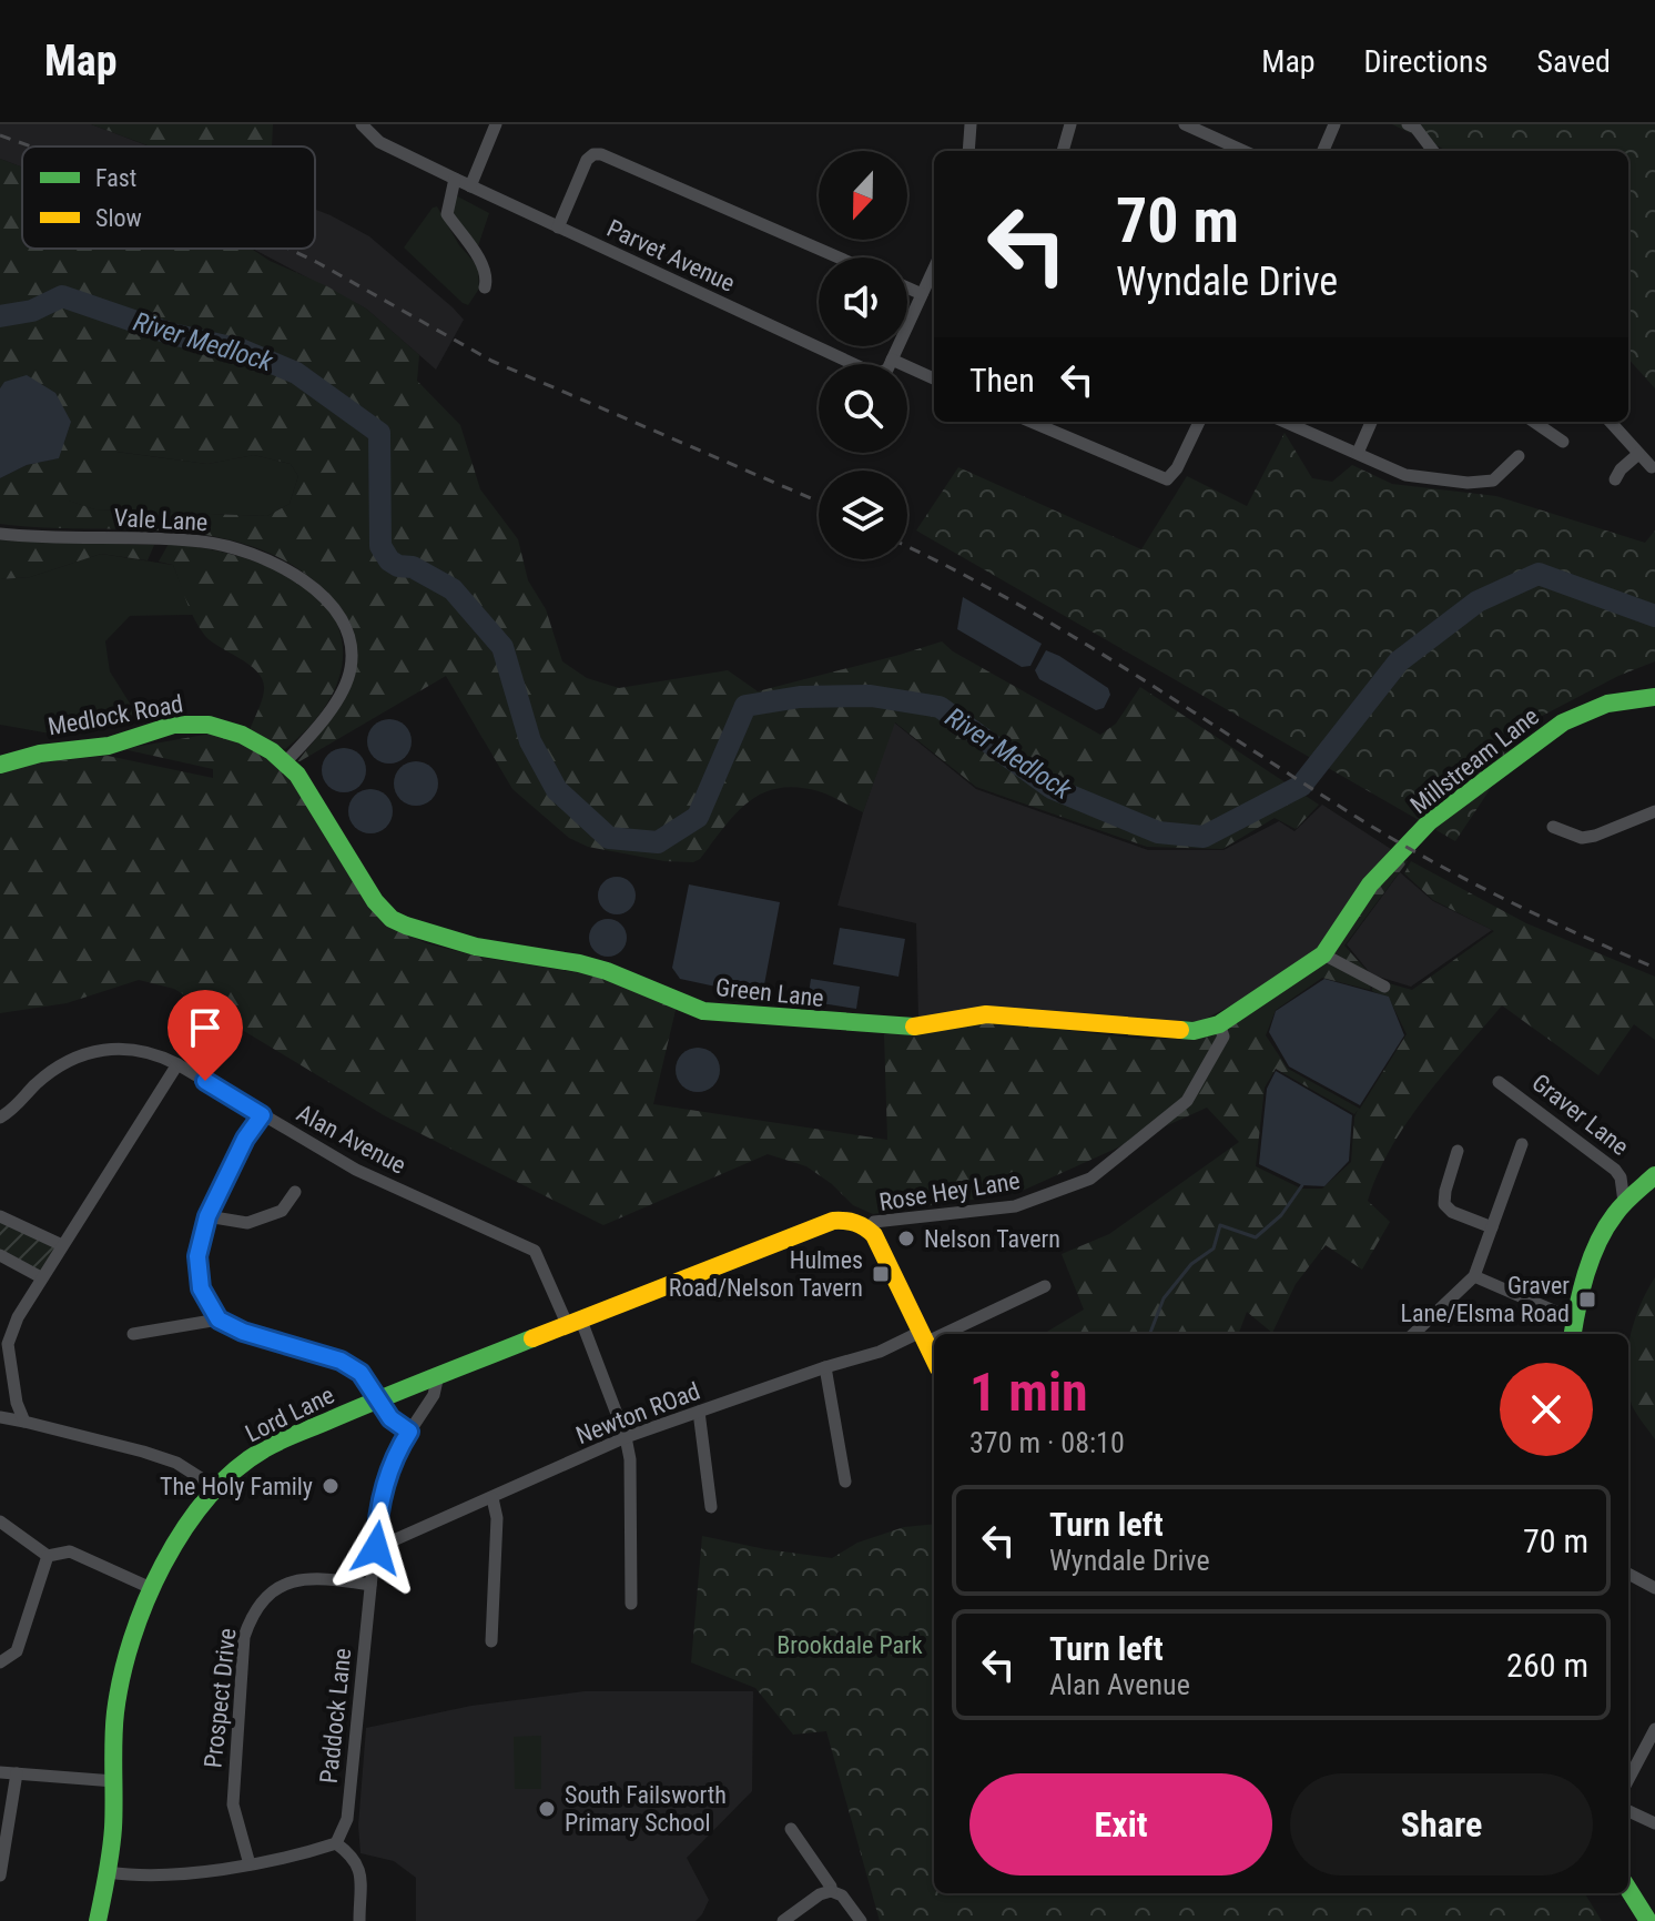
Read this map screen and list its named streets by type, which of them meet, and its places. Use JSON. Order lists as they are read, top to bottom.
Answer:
{
  "streets": {
    "street": [
      "Parvet Avenue",
      "Vale Lane",
      "Medlock Road",
      "Millstream Lane",
      "Green Lane",
      "Graver Lane",
      "Alan Avenue",
      "Rose Hey Lane",
      "Newton ROad",
      "Lord Lane",
      "Prospect Drive",
      "Paddock Lane"
    ]
  },
  "crossings": [
    ["Vale Lane", "Medlock Road"],
    ["Vale Lane", "Green Lane"],
    ["Medlock Road", "Green Lane"],
    ["Millstream Lane", "Green Lane"],
    ["Green Lane", "Rose Hey Lane"],
    ["Alan Avenue", "Newton ROad"],
    ["Alan Avenue", "Lord Lane"],
    ["Rose Hey Lane", "Lord Lane"],
    ["Newton ROad", "Paddock Lane"],
    ["Lord Lane", "Paddock Lane"],
    ["Prospect Drive", "Paddock Lane"]
  ],
  "water": ["River Medlock"],
  "parks": ["Brookdale Park"],
  "places": {
    "other": ["Nelson Tavern", "The Holy Family", "South Failsworth Primary School"],
    "transit": ["Hulmes Road/Nelson Tavern", "Graver Lane/Elsma Road"]
  },
  "legend": ["Fast", "Slow"],
  "north": "bottom",
  "page": {
    "header": "Map",
    "nav": ["Map", "Directions", "Saved"],
    "turn": ["70 m", "Wyndale Drive"],
    "then": "Then",
    "heading": ["1 min", "370 m · 08:10"],
    "list": [
      {
        "name": "Turn left",
        "note": "Wyndale Drive",
        "value": "70 m"
      },
      {
        "name": "Turn left",
        "note": "Alan Avenue",
        "value": "260 m"
      }
    ],
    "buttons": ["Exit", "Share"]
  }
}
